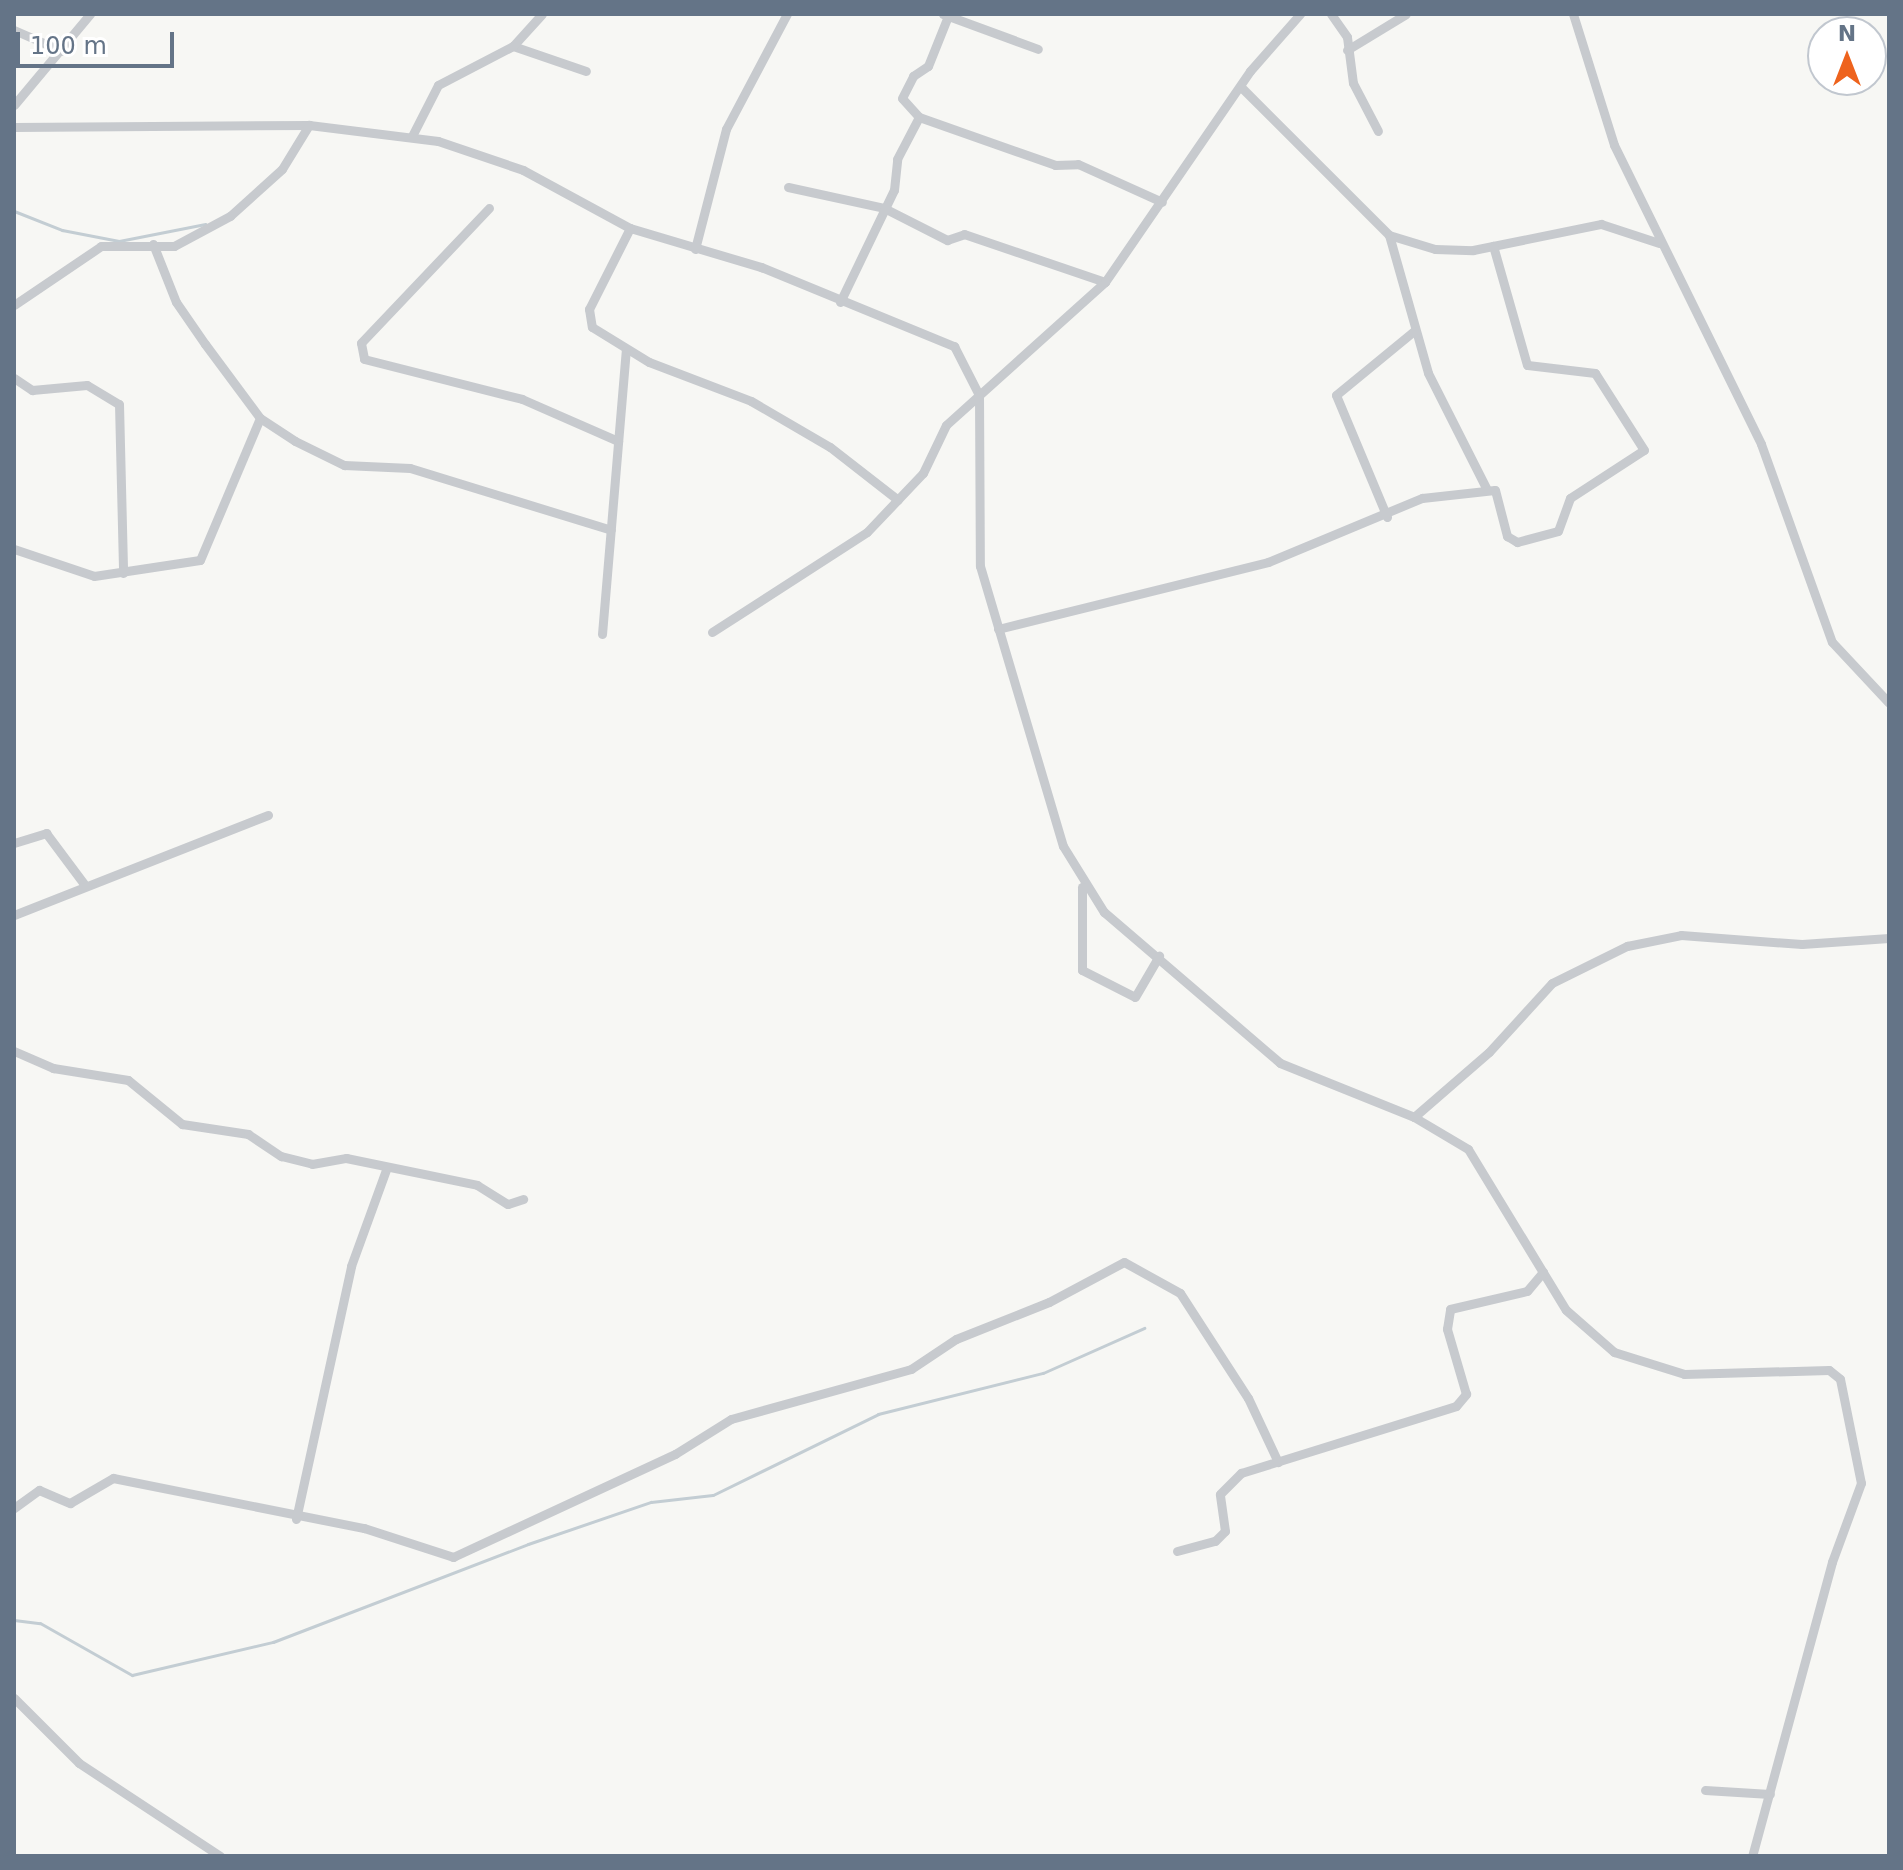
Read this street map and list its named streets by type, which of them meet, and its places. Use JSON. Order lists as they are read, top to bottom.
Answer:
{
  "scale_bar": "100 m",
  "north": "top"
}
